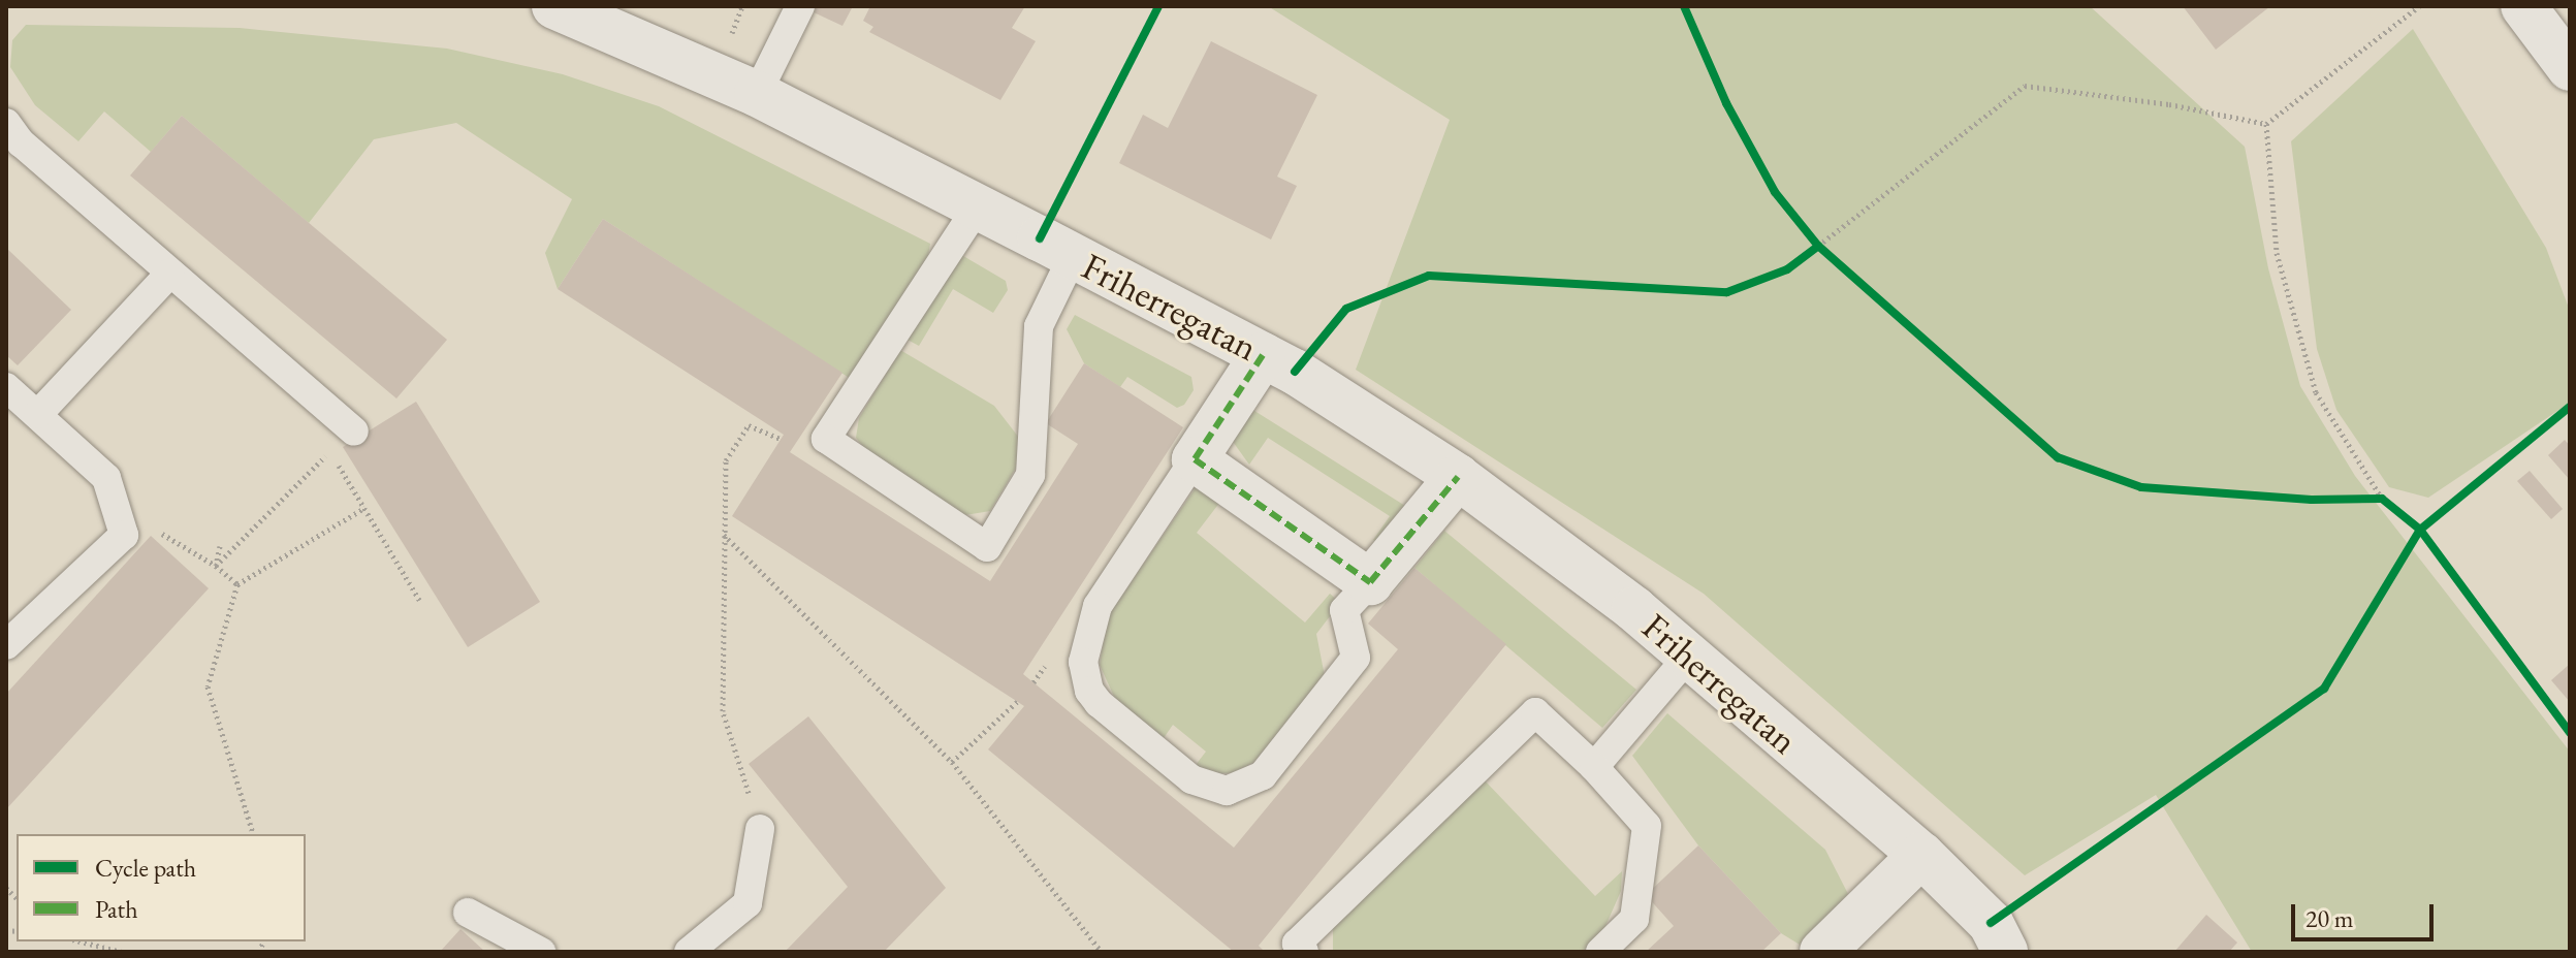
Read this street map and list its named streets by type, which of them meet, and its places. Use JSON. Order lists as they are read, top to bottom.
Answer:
{
  "streets": {
    "street": ["Friherregatan"]
  },
  "legend": ["Cycle path", "Path"],
  "scale_bar": "20 m"
}
